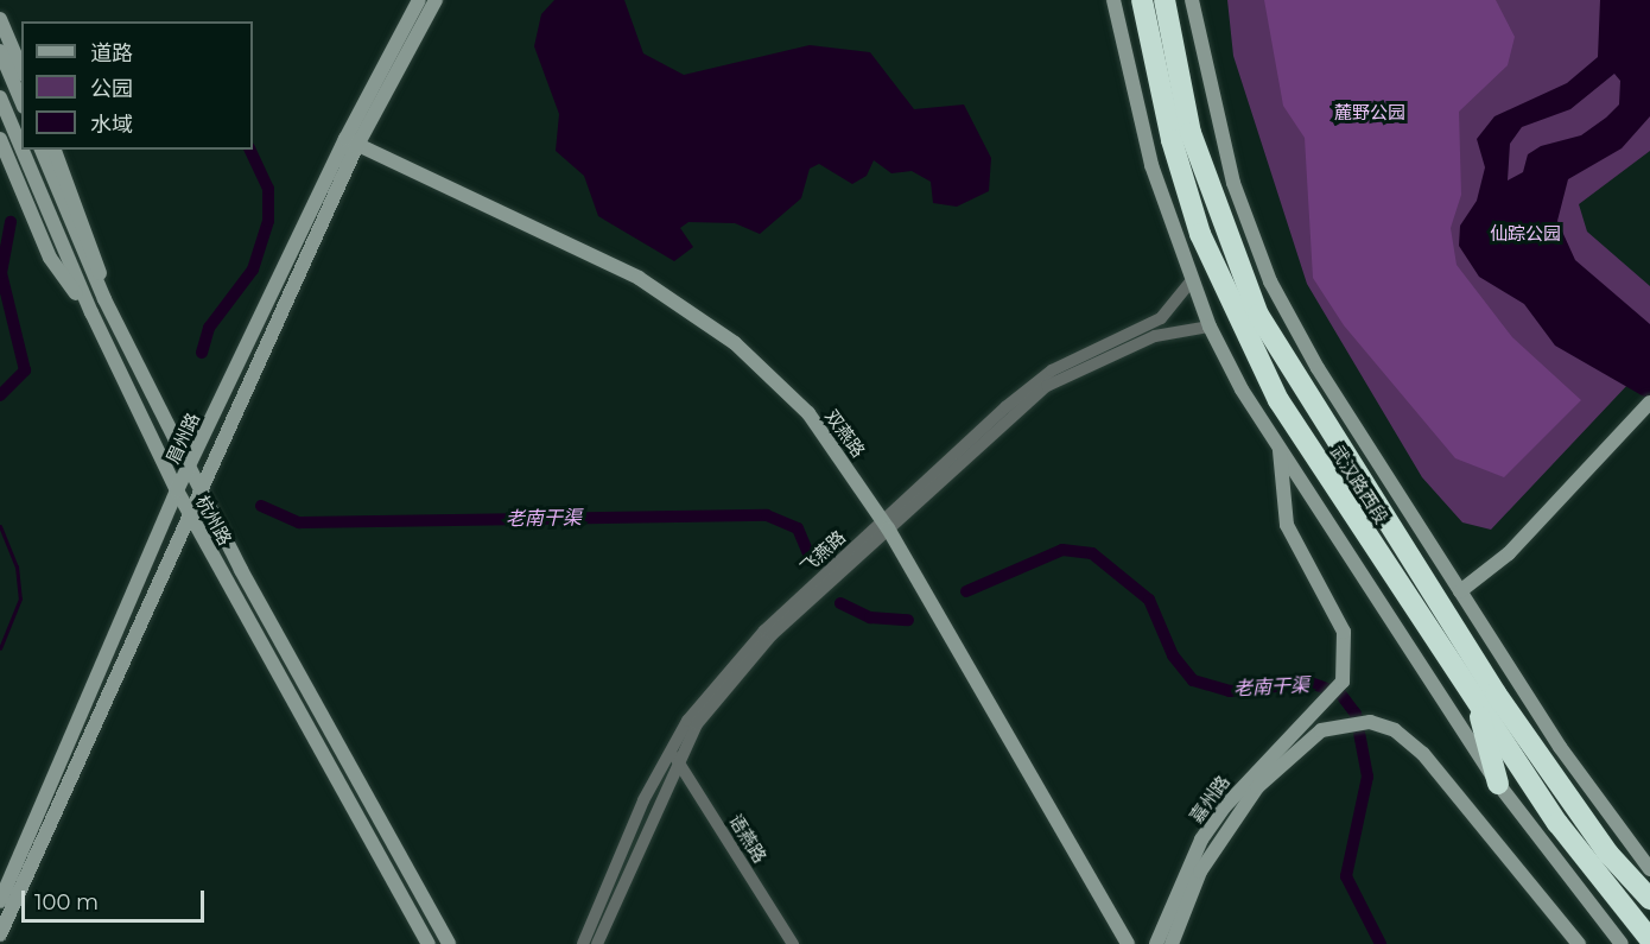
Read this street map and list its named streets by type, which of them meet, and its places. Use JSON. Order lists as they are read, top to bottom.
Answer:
{
  "streets": {
    "highway": ["武汉路西段"],
    "main road": [
      "双燕路",
      "眉州路",
      "杭州路",
      "嘉州路"
    ],
    "street": ["飞燕路", "语燕路"]
  },
  "crossings": [
    ["双燕路", "眉州路"],
    ["双燕路", "飞燕路"],
    ["眉州路", "杭州路"],
    ["飞燕路", "语燕路"]
  ],
  "water": ["老南干渠"],
  "parks": ["麓野公园", "仙踪公园"],
  "legend": ["道路", "公园", "水域"],
  "scale_bar": "100 m"
}
